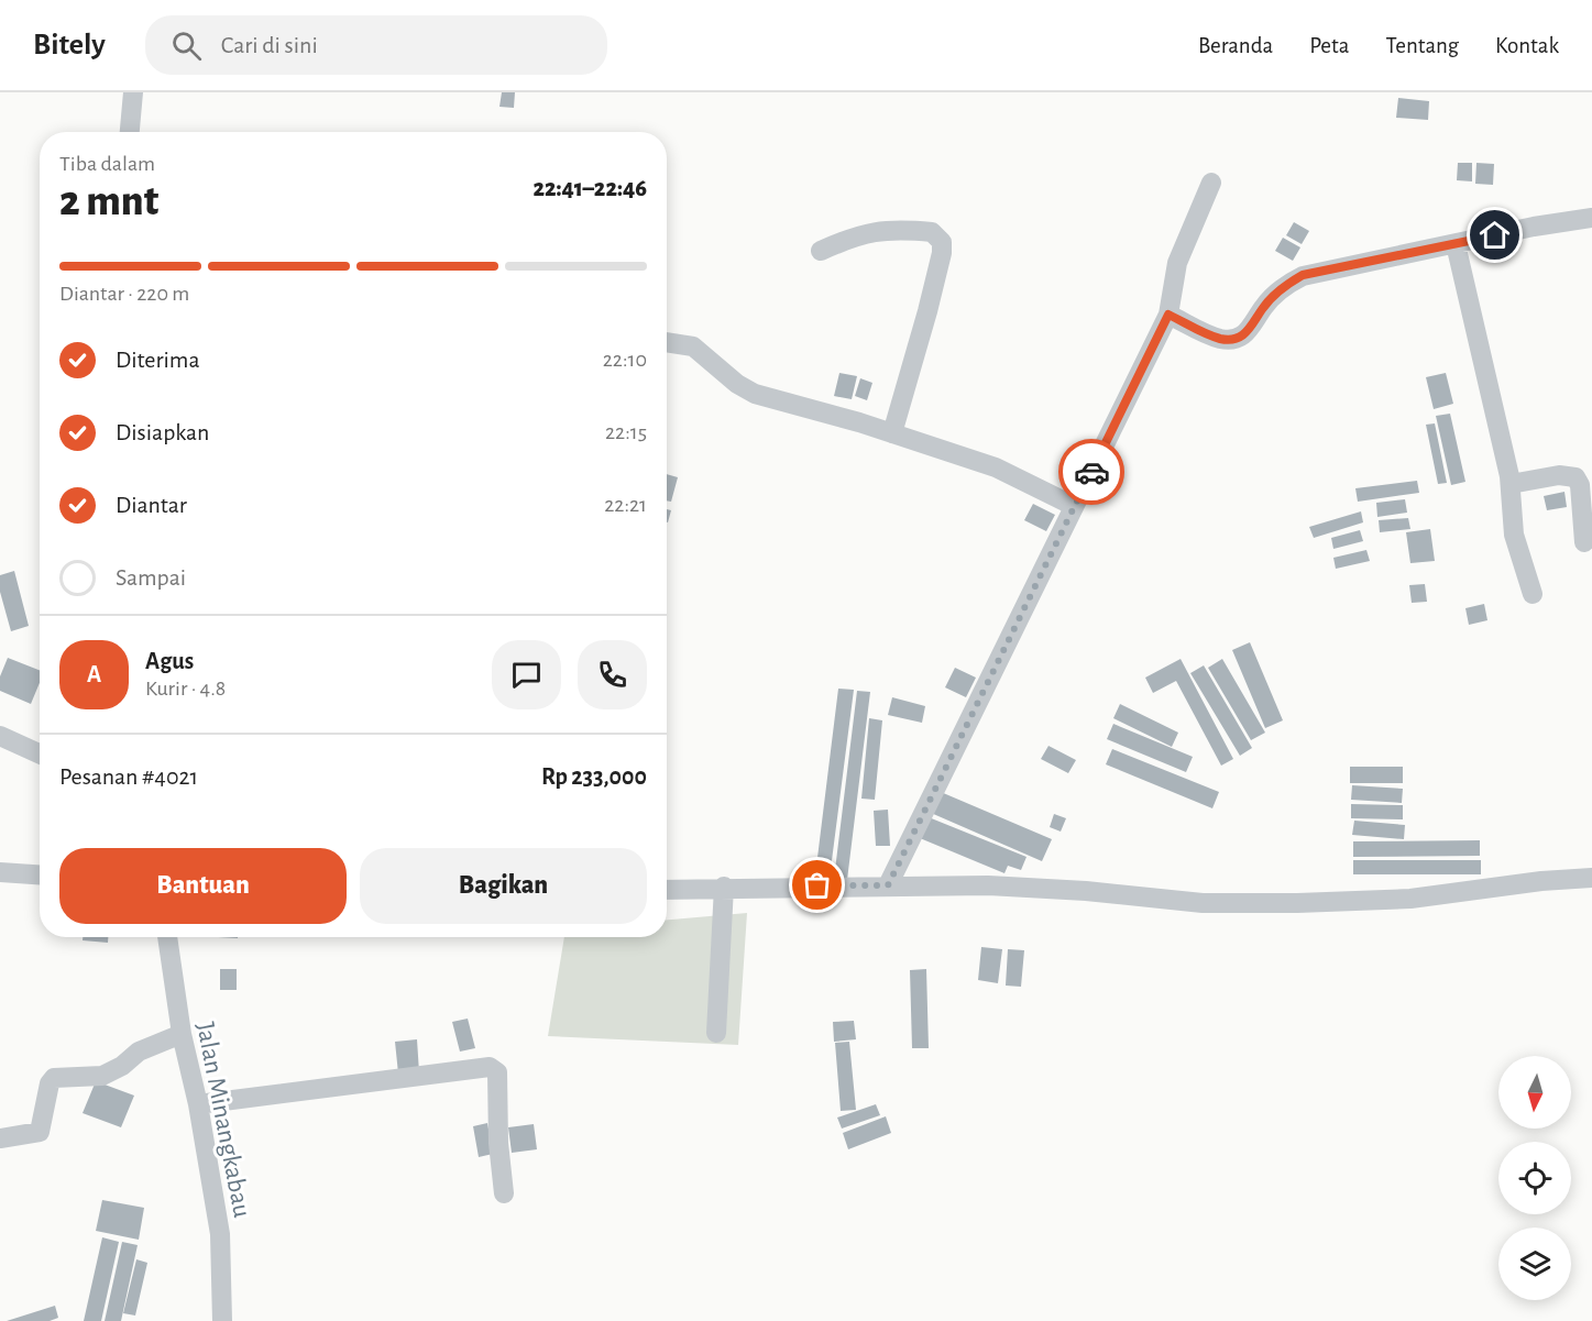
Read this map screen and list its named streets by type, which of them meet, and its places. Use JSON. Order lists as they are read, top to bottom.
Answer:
{
  "streets": {
    "street": ["Jalan Minangkabau"]
  },
  "north": "bottom",
  "page": {
    "header": "Bitely",
    "search": "Cari di sini",
    "nav": [
      "Beranda",
      "Peta",
      "Tentang",
      "Kontak"
    ],
    "heading": ["2 mnt", "Tiba dalam", "22:41–22:46"],
    "panel": [
      "Agus",
      "Kurir · 4.8",
      "Pesanan #4021",
      "Rp 233,000"
    ],
    "bar": "Diantar · 220 m",
    "list": [
      ["Diterima", "22:10"],
      ["Disiapkan", "22:15"],
      ["Diantar", "22:21"],
      "Sampai"
    ],
    "round": "A",
    "buttons": ["Bantuan", "Bagikan"]
  }
}
